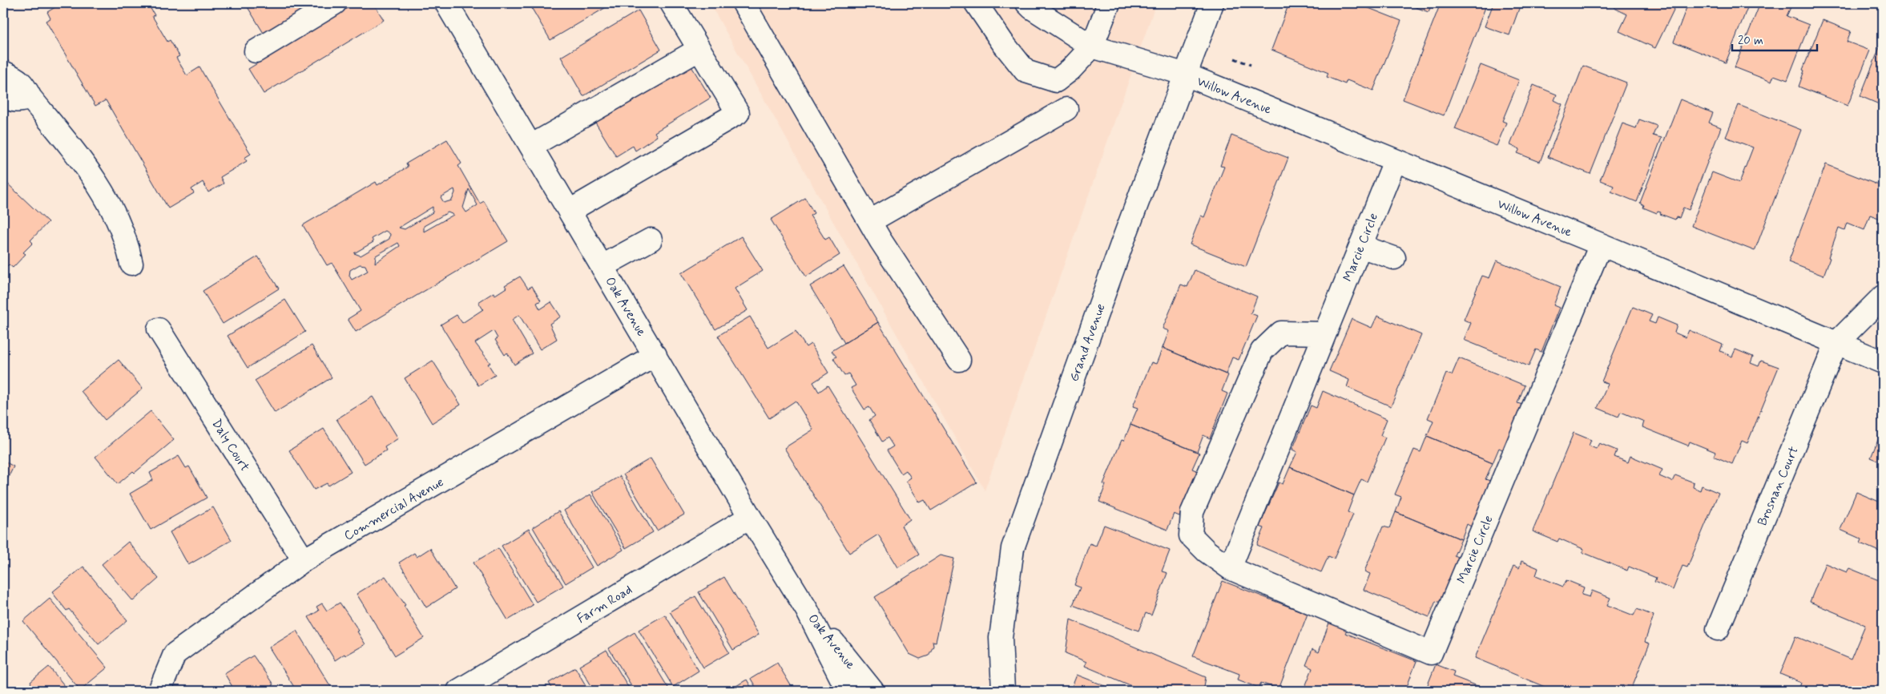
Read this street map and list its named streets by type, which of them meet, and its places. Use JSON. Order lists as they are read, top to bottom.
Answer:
{
  "streets": {
    "street": [
      "Willow Avenue",
      "Marcie Circle",
      "Oak Avenue",
      "Grand Avenue",
      "Daly Court",
      "Brosnan Court",
      "Commercial Avenue",
      "Farm Road"
    ]
  },
  "crossings": [
    ["Willow Avenue", "Marcie Circle"],
    ["Willow Avenue", "Grand Avenue"],
    ["Willow Avenue", "Brosnan Court"],
    ["Oak Avenue", "Commercial Avenue"],
    ["Oak Avenue", "Farm Road"],
    ["Daly Court", "Commercial Avenue"]
  ],
  "scale_bar": "20 m"
}
